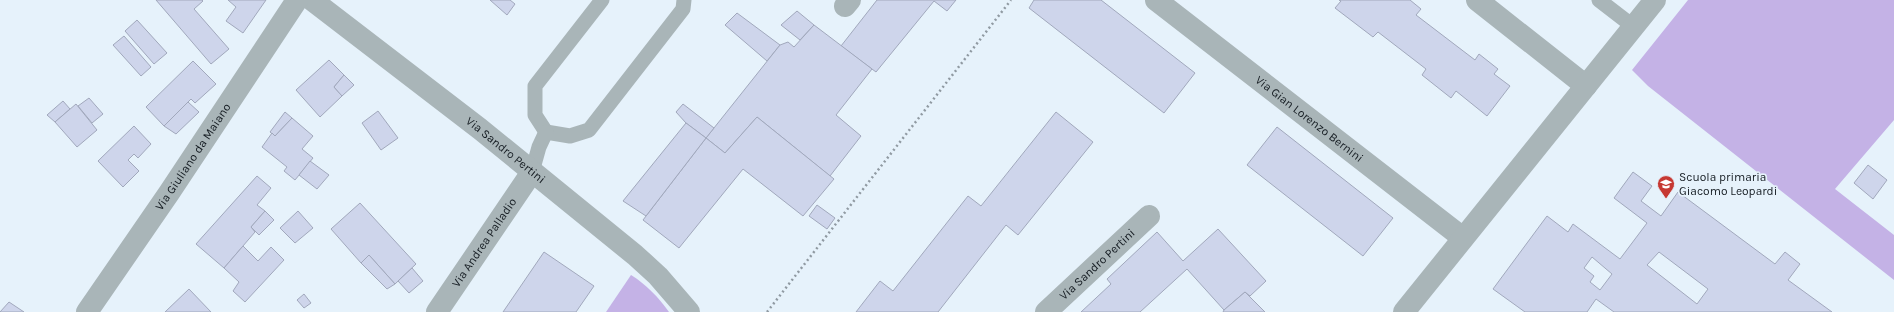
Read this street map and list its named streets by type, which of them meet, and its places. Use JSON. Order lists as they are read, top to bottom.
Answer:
{
  "streets": {
    "street": [
      "Via Gian Lorenzo Bernini",
      "Via Sandro Pertini",
      "Via Giuliano da Maiano",
      "Via Andrea Palladio"
    ]
  },
  "crossings": [
    ["Via Sandro Pertini", "Via Andrea Palladio"]
  ],
  "places": {
    "school or university": ["Scuola primaria Giacomo Leopardi"]
  }
}
